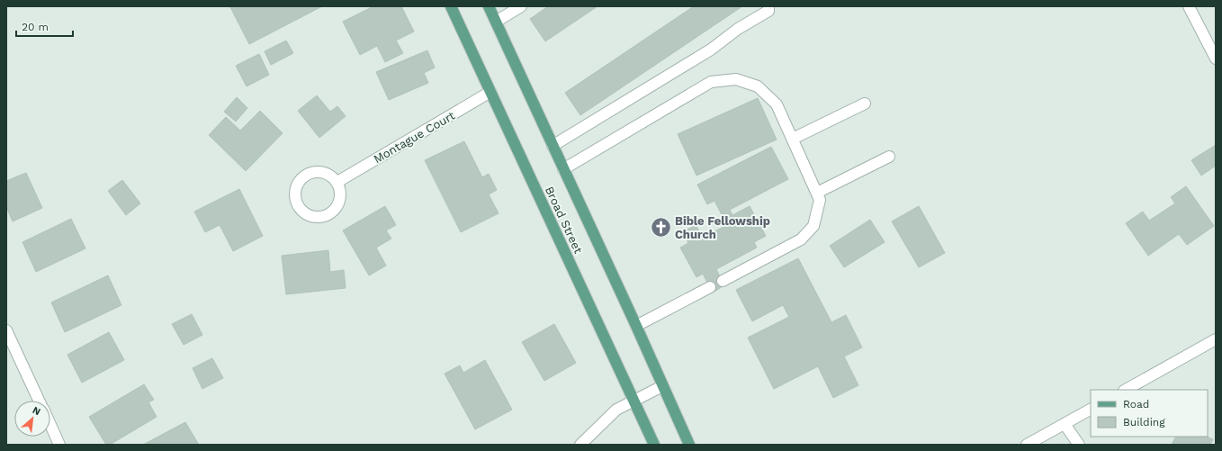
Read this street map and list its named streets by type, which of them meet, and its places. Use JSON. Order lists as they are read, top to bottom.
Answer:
{
  "streets": {
    "main road": ["Broad Street"],
    "street": ["Montague Court"]
  },
  "crossings": [
    ["Montague Court", "Broad Street"]
  ],
  "places": {
    "church": ["Bible Fellowship Church"]
  },
  "legend": ["Road", "Building"],
  "scale_bar": "20 m",
  "north": "top right"
}
